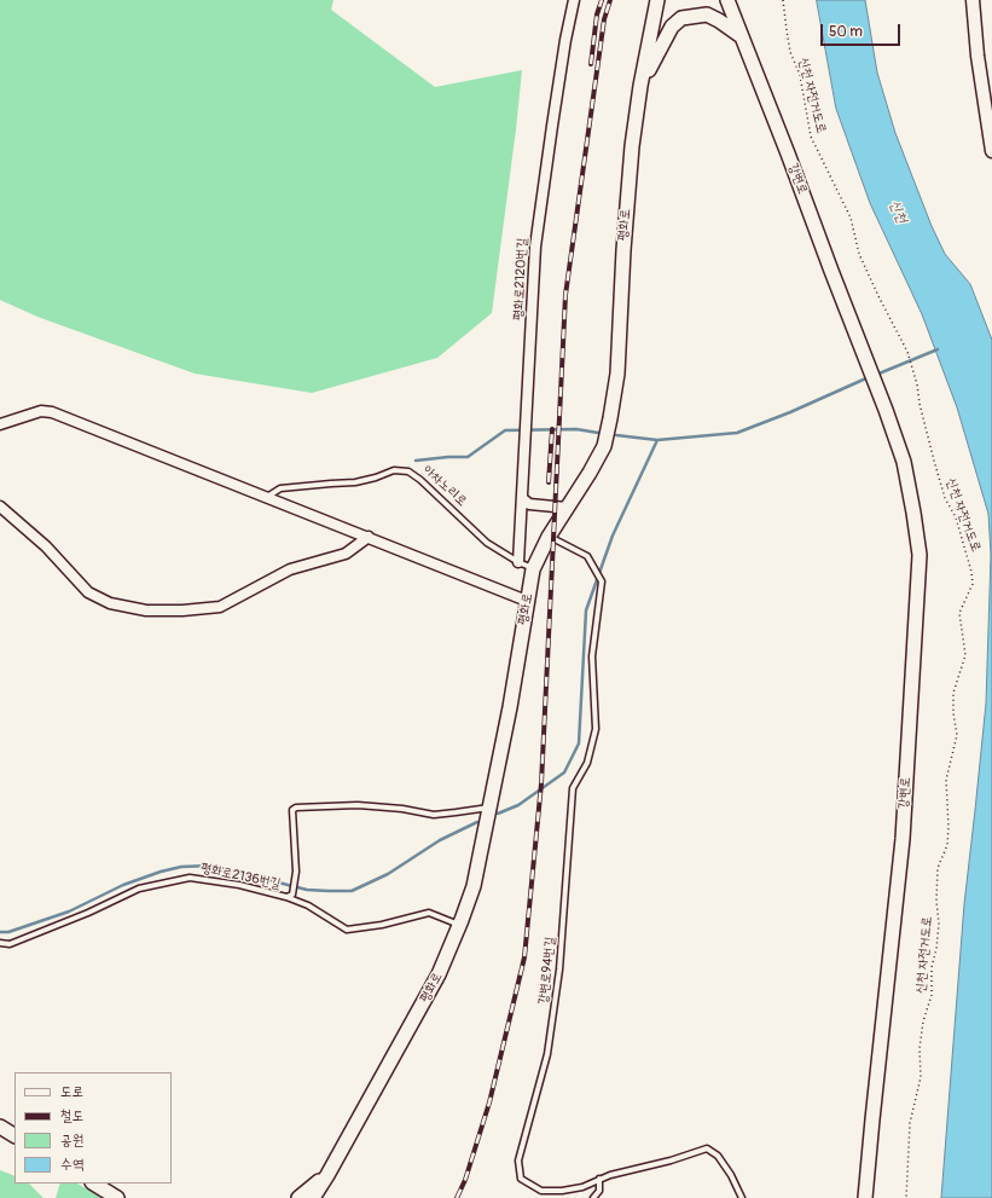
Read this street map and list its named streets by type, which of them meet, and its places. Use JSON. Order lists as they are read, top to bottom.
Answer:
{
  "streets": {
    "main road": ["강변로", "평화로"],
    "street": ["평화로2120번길"],
    "lane": ["아차노리로", "평화로2136번길", "강변로94번길"],
    "path": ["신천 자전거도로"]
  },
  "crossings": [
    ["평화로", "아차노리로"],
    ["평화로", "평화로2136번길"],
    ["평화로", "강변로94번길"],
    ["평화로2120번길", "아차노리로"]
  ],
  "water": ["신천"],
  "legend": [
    "도로",
    "철도",
    "공원",
    "수역"
  ],
  "scale_bar": "50 m"
}
